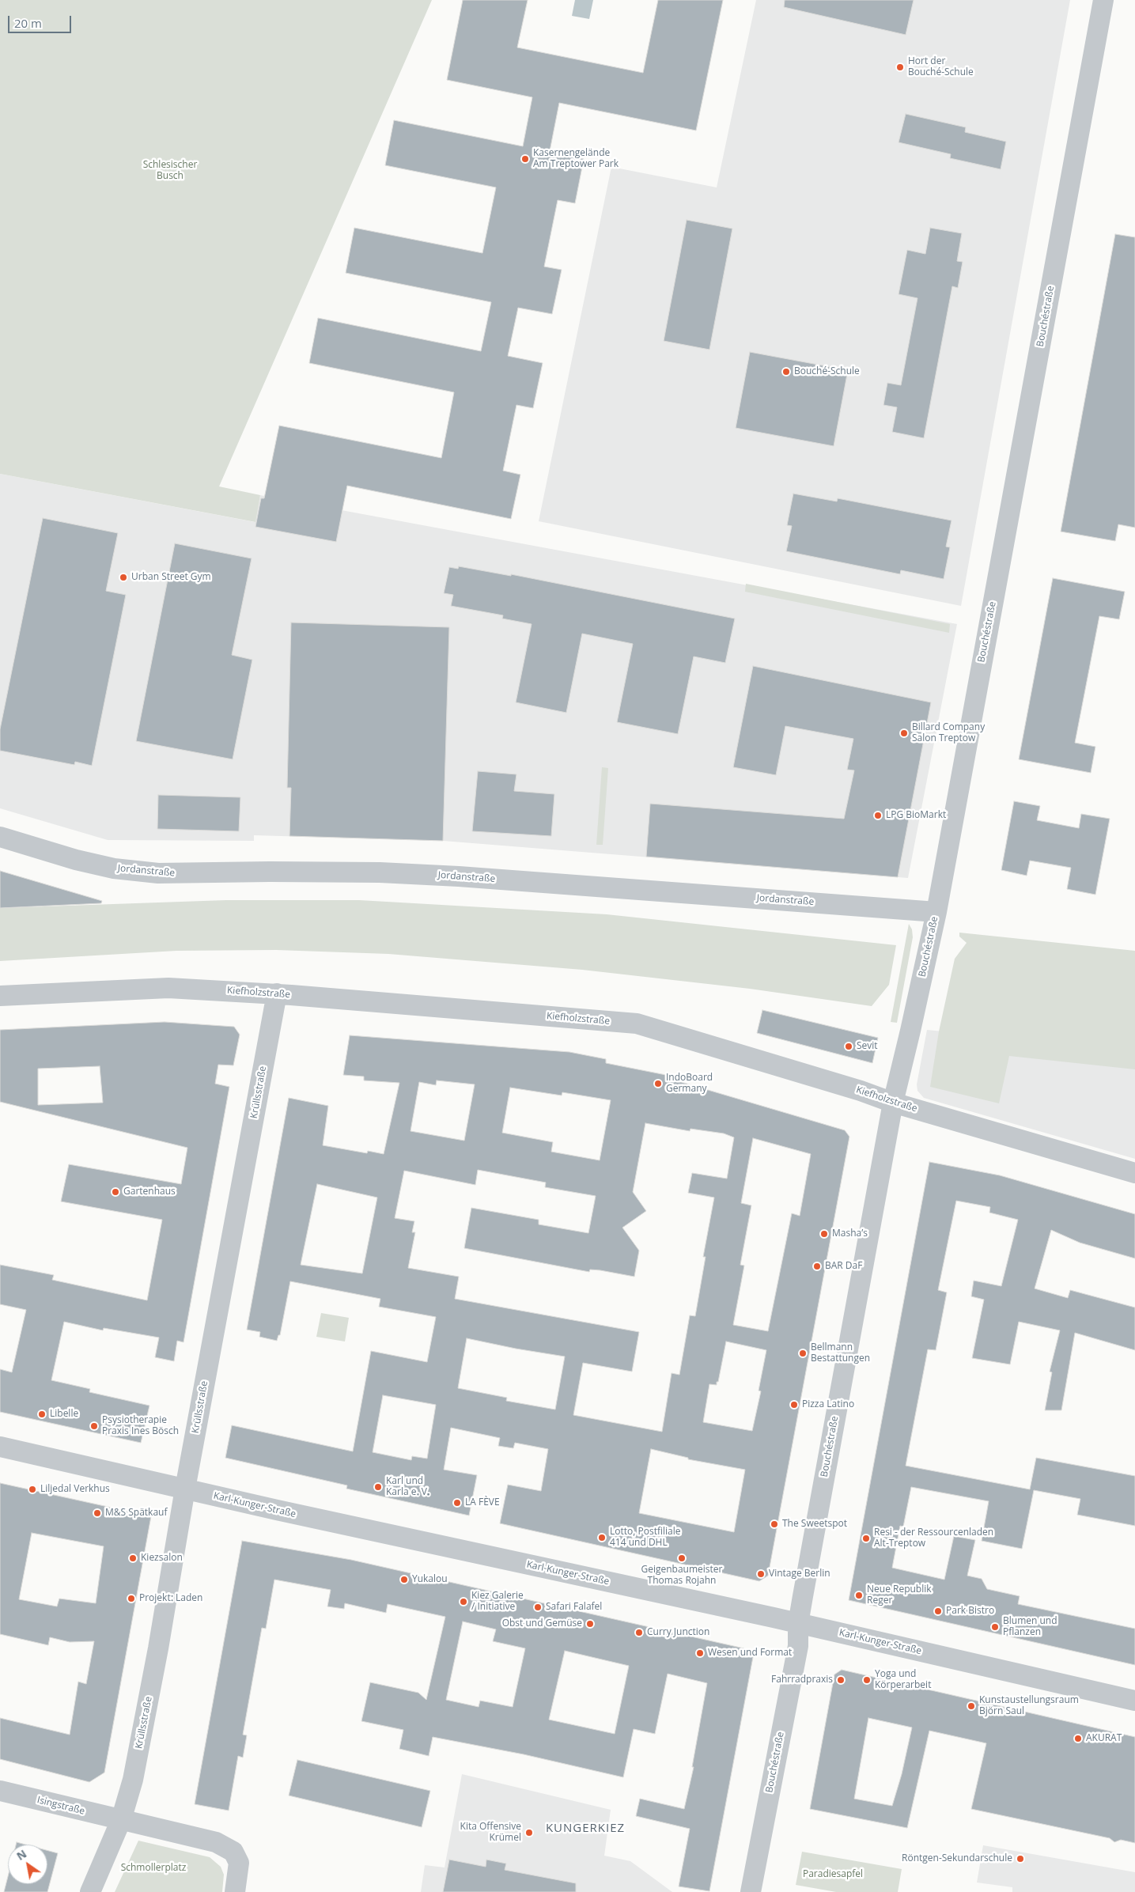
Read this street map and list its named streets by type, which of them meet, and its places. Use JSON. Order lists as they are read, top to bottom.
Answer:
{
  "streets": {
    "street": [
      "Bouchéstraße",
      "Jordanstraße",
      "Kiefholzstraße",
      "Krüllsstraße",
      "Karl-Kunger-Straße",
      "Isingstraße"
    ]
  },
  "crossings": [
    ["Bouchéstraße", "Jordanstraße"],
    ["Bouchéstraße", "Kiefholzstraße"],
    ["Bouchéstraße", "Karl-Kunger-Straße"],
    ["Kiefholzstraße", "Krüllsstraße"],
    ["Krüllsstraße", "Karl-Kunger-Straße"],
    ["Krüllsstraße", "Isingstraße"]
  ],
  "districts": ["KUNGERKIEZ"],
  "parks": ["Schlesischer Busch", "Schmollerplatz", "Paradiesapfel"],
  "places": [
    "Hort der Bouché-Schule",
    "Kasernengelände Am Treptower Park",
    "Bouché-Schule",
    "Urban Street Gym",
    "Billard Company Salon Treptow",
    "LPG BioMarkt",
    "Sevit",
    "IndoBoard Germany",
    "Gartenhaus",
    "Masha’s",
    "BAR DaF",
    "Bellmann Bestattungen",
    "Pizza Latino",
    "Libelle",
    "Psysiotherapie Praxis Ines Bösch",
    "Karl und Karla e. V.",
    "Liljedal Verkhus",
    "LA FÈVE",
    "M&S Spätkauf",
    "The Sweetspot",
    "Lotto, Postfiliale 414 und DHL",
    "Resi - der Ressourcenladen Alt-Treptow",
    "Kiezsalon",
    "Geigenbaumeister Thomas Rojahn",
    "Vintage Berlin",
    "Yukalou",
    "Neue Republik Reger",
    "Projekt: Laden",
    "Kiez Galerie / Initiative",
    "Safari Falafel",
    "Park Bistro",
    "Obst und Gemüse",
    "Blumen und Pflanzen",
    "Curry Junction",
    "Wesen und Format",
    "Fahrradpraxis",
    "Yoga und Körperarbeit",
    "Kunstaustellungsraum Björn Saul",
    "AKURAT",
    "Kita Offensive Krümel",
    "Röntgen-Sekundarschule"
  ],
  "scale_bar": "20 m",
  "north": "top left"
}
